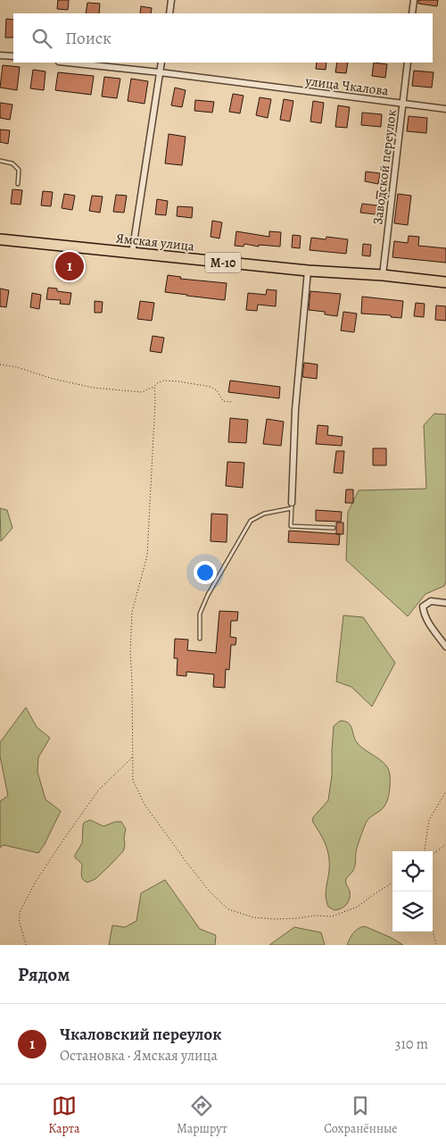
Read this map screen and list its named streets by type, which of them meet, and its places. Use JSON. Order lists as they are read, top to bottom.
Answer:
{
  "streets": {
    "highway": ["Ямская улица", "М-10"],
    "street": ["улица Чкалова", "Заводской переулок"]
  },
  "crossings": [
    ["улица Чкалова", "Заводской переулок"],
    ["Заводской переулок", "Ямская улица"]
  ],
  "page": {
    "search": "Поиск",
    "pins": "1",
    "heading": "Рядом",
    "list": [
      {
        "mark": "1",
        "name": "Чкаловский переулок",
        "note": "Остановка · Ямская улица",
        "value": "310 m"
      }
    ],
    "nav": ["Карта", "Маршрут", "Сохранённые"]
  }
}
